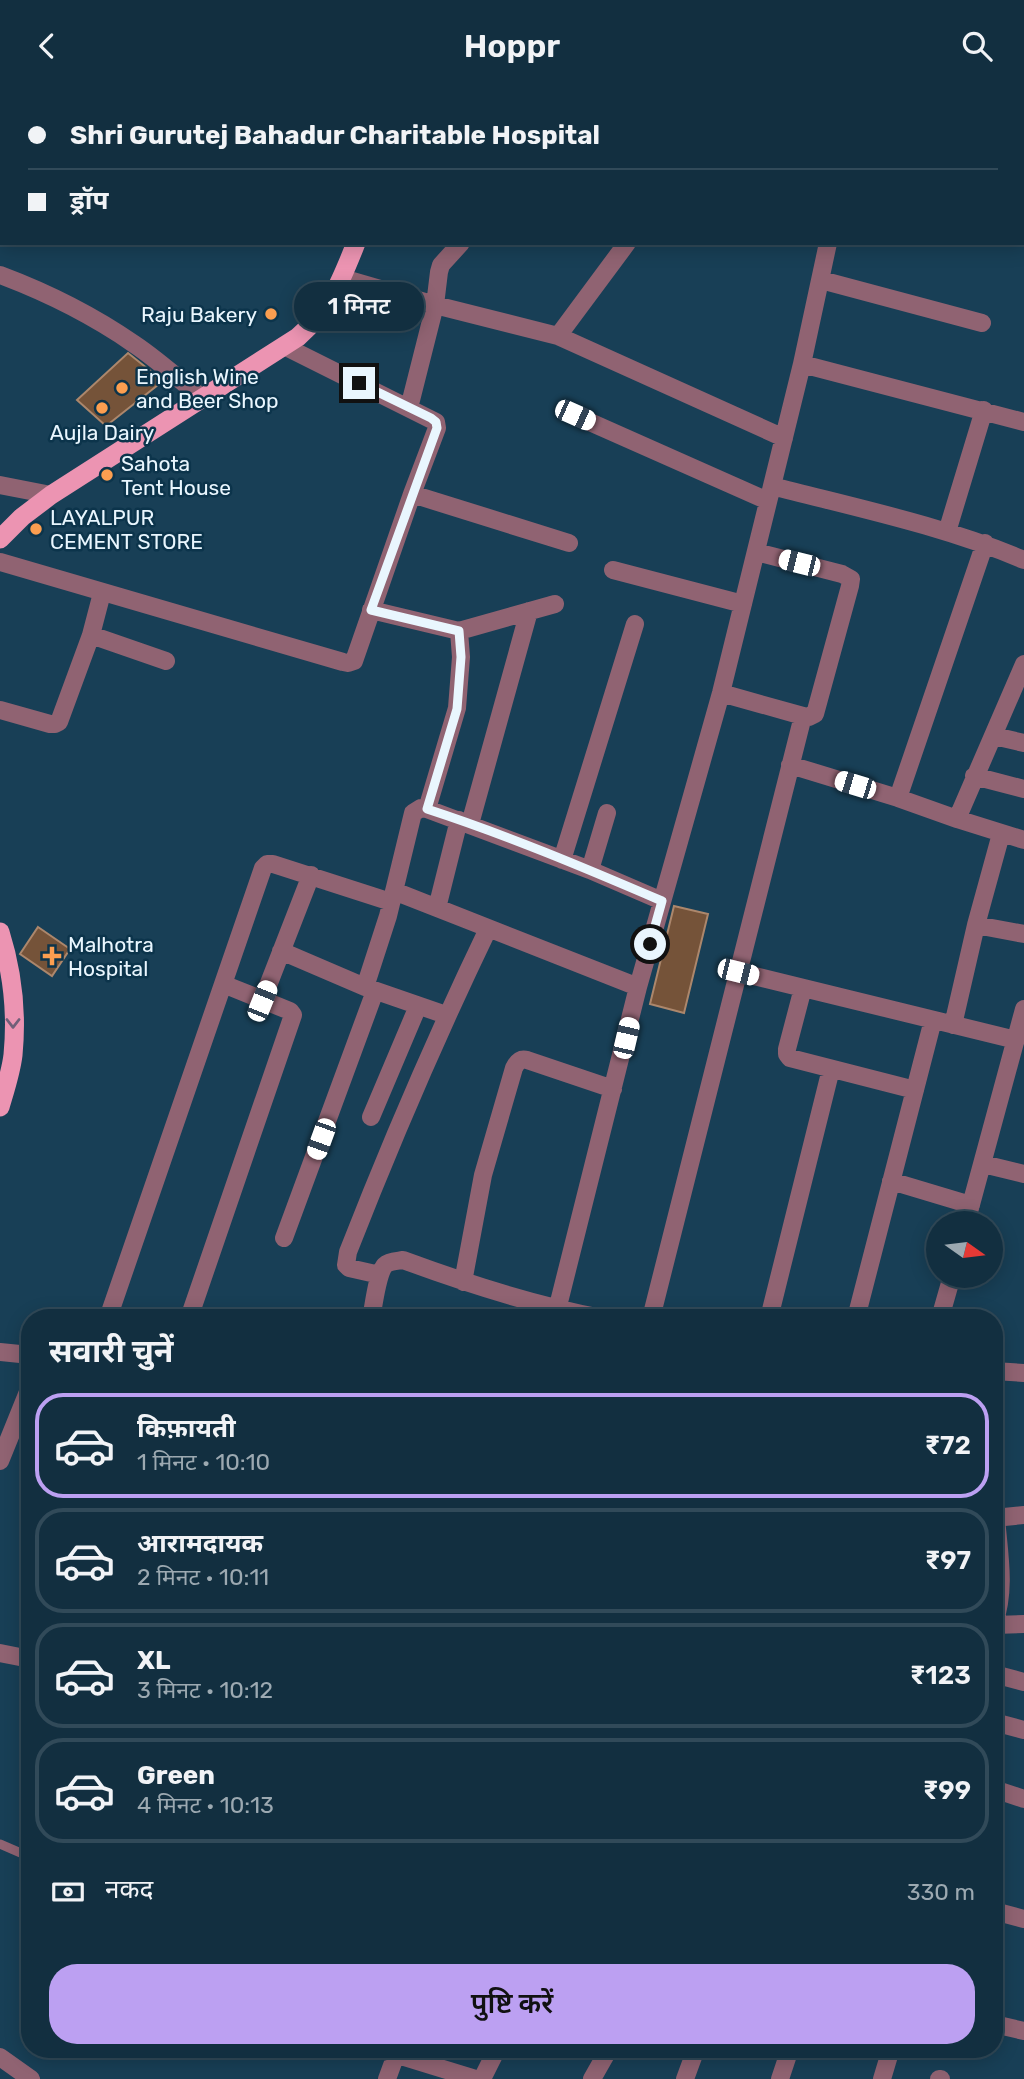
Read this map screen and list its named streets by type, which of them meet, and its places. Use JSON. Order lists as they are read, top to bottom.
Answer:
{
  "places": {
    "other": [
      "Raju Bakery",
      "English Wine and Beer Shop",
      "Aujla Dairy",
      "Sahota Tent House",
      "LAYALPUR CEMENT STORE"
    ],
    "health": ["Malhotra Hospital"]
  },
  "north": "right",
  "page": {
    "header": "Hoppr",
    "banner": ["Shri Gurutej Bahadur Charitable Hospital", "ड्रॉप"],
    "bubble": "1 मिनट",
    "heading": "सवारी चुनें",
    "list": [
      {
        "name": "किफ़ायती",
        "note": "1 मिनट · 10:10",
        "value": "₹72"
      },
      {
        "name": "आरामदायक",
        "note": "2 मिनट · 10:11",
        "value": "₹97"
      },
      {
        "name": "XL",
        "note": "3 मिनट · 10:12",
        "value": "₹123"
      },
      {
        "name": "Green",
        "note": "4 मिनट · 10:13",
        "value": "₹99"
      }
    ],
    "pay": ["नकद", "330 m"],
    "buttons": "पुष्टि करें"
  }
}
